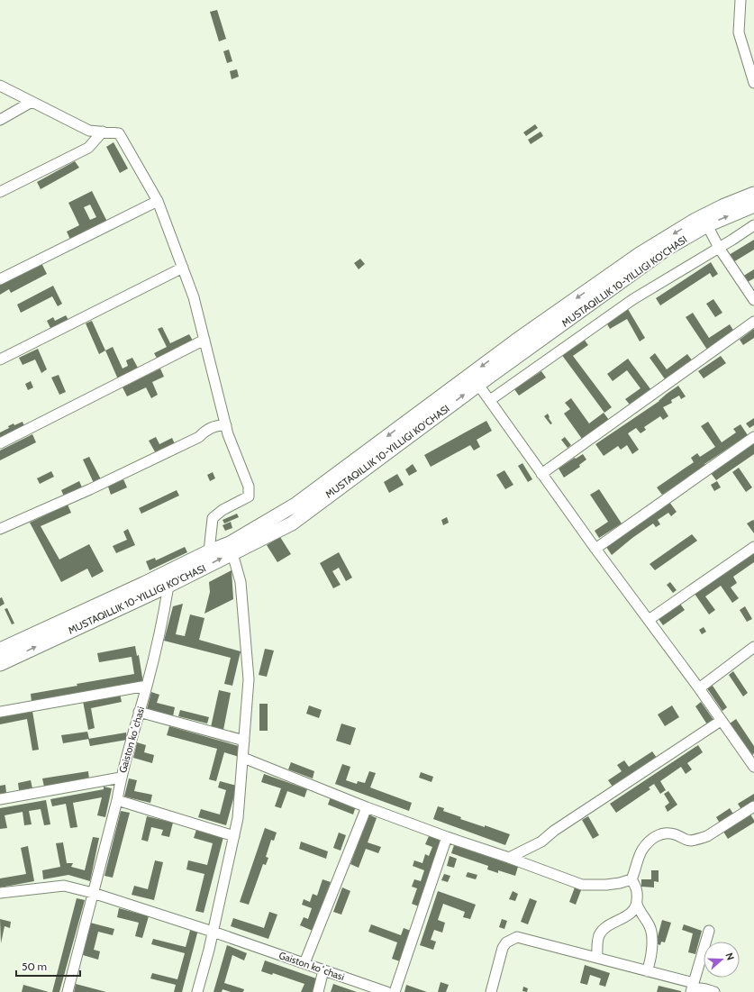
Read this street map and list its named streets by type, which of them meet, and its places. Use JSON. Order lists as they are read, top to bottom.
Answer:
{
  "streets": {
    "main road": ["MUSTAQILLIK 10-YILLIGI KO'CHASI"],
    "street": ["Gaiston koʻchasi"]
  },
  "crossings": [
    ["MUSTAQILLIK 10-YILLIGI KO'CHASI", "Gaiston koʻchasi"]
  ],
  "scale_bar": "50 m",
  "north": "right"
}
